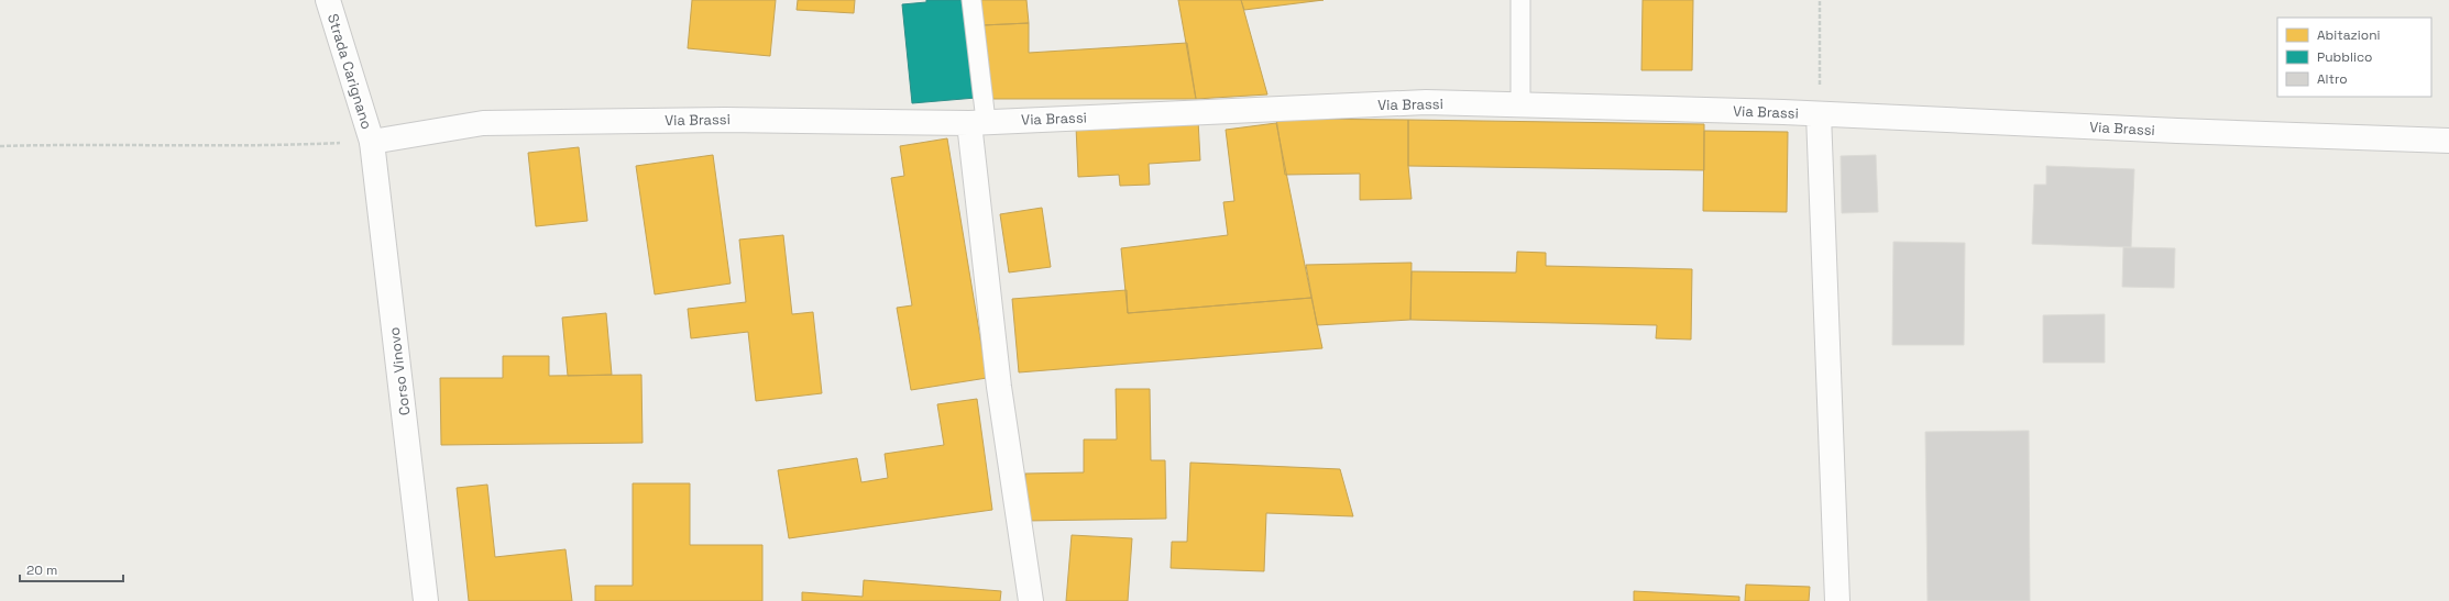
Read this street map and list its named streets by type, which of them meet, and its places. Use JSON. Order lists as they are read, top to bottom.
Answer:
{
  "streets": {
    "street": ["Strada Carignano", "Via Brassi", "Corso Vinovo"]
  },
  "crossings": [
    ["Strada Carignano", "Via Brassi"],
    ["Strada Carignano", "Corso Vinovo"],
    ["Via Brassi", "Corso Vinovo"]
  ],
  "legend": ["Abitazioni", "Pubblico", "Altro"],
  "scale_bar": "20 m"
}
